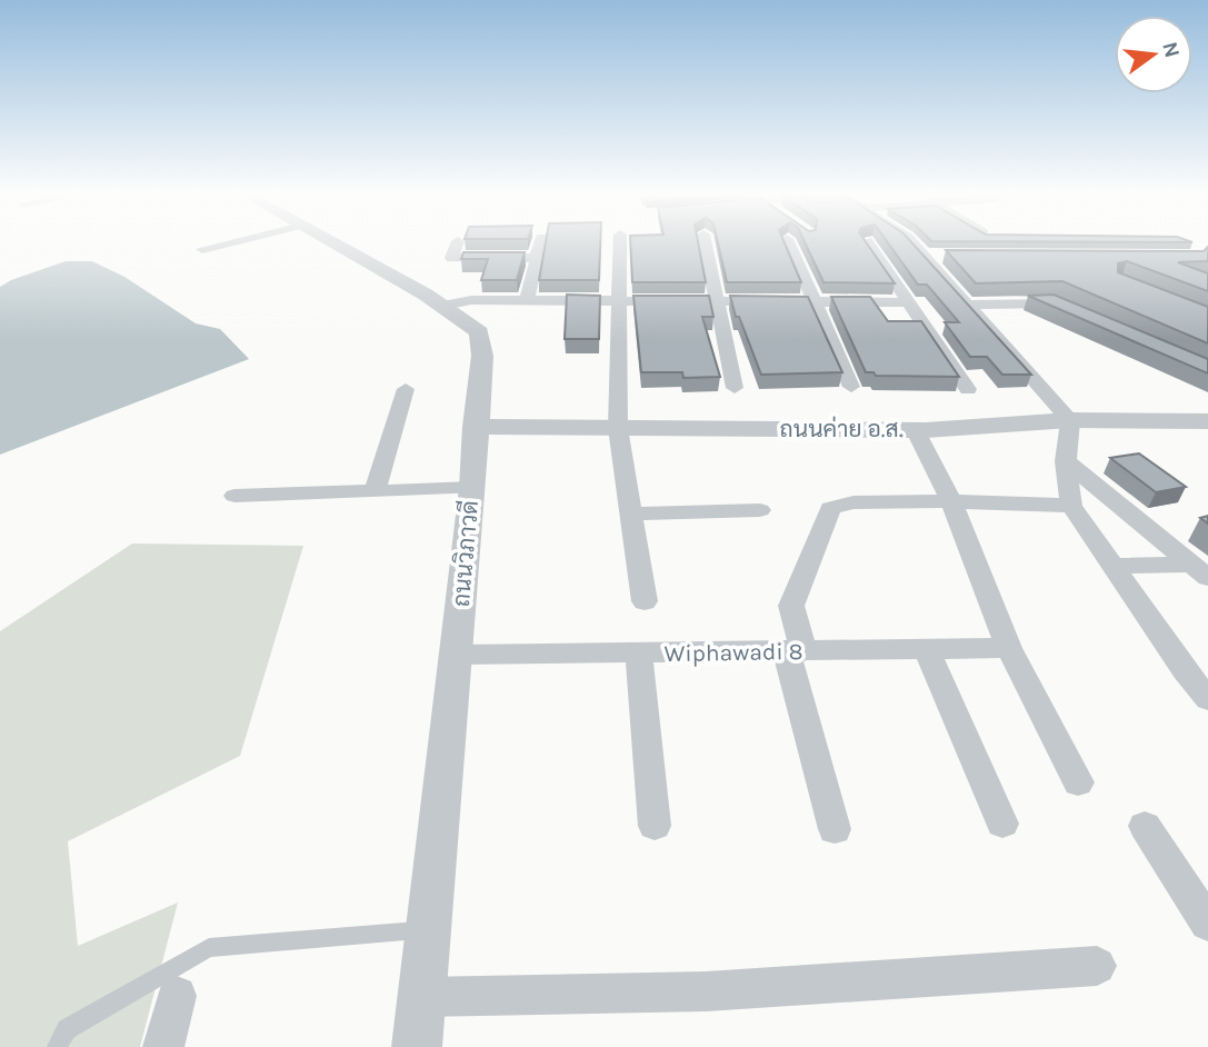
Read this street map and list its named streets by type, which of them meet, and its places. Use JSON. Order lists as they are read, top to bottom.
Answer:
{
  "streets": {
    "street": ["ถนนค่าย อ.ส.", "ถนนวิภาวดี", "Wiphawadi 8"]
  },
  "crossings": [
    ["ถนนค่าย อ.ส.", "ถนนวิภาวดี"],
    ["ถนนวิภาวดี", "Wiphawadi 8"]
  ],
  "north": "right"
}
